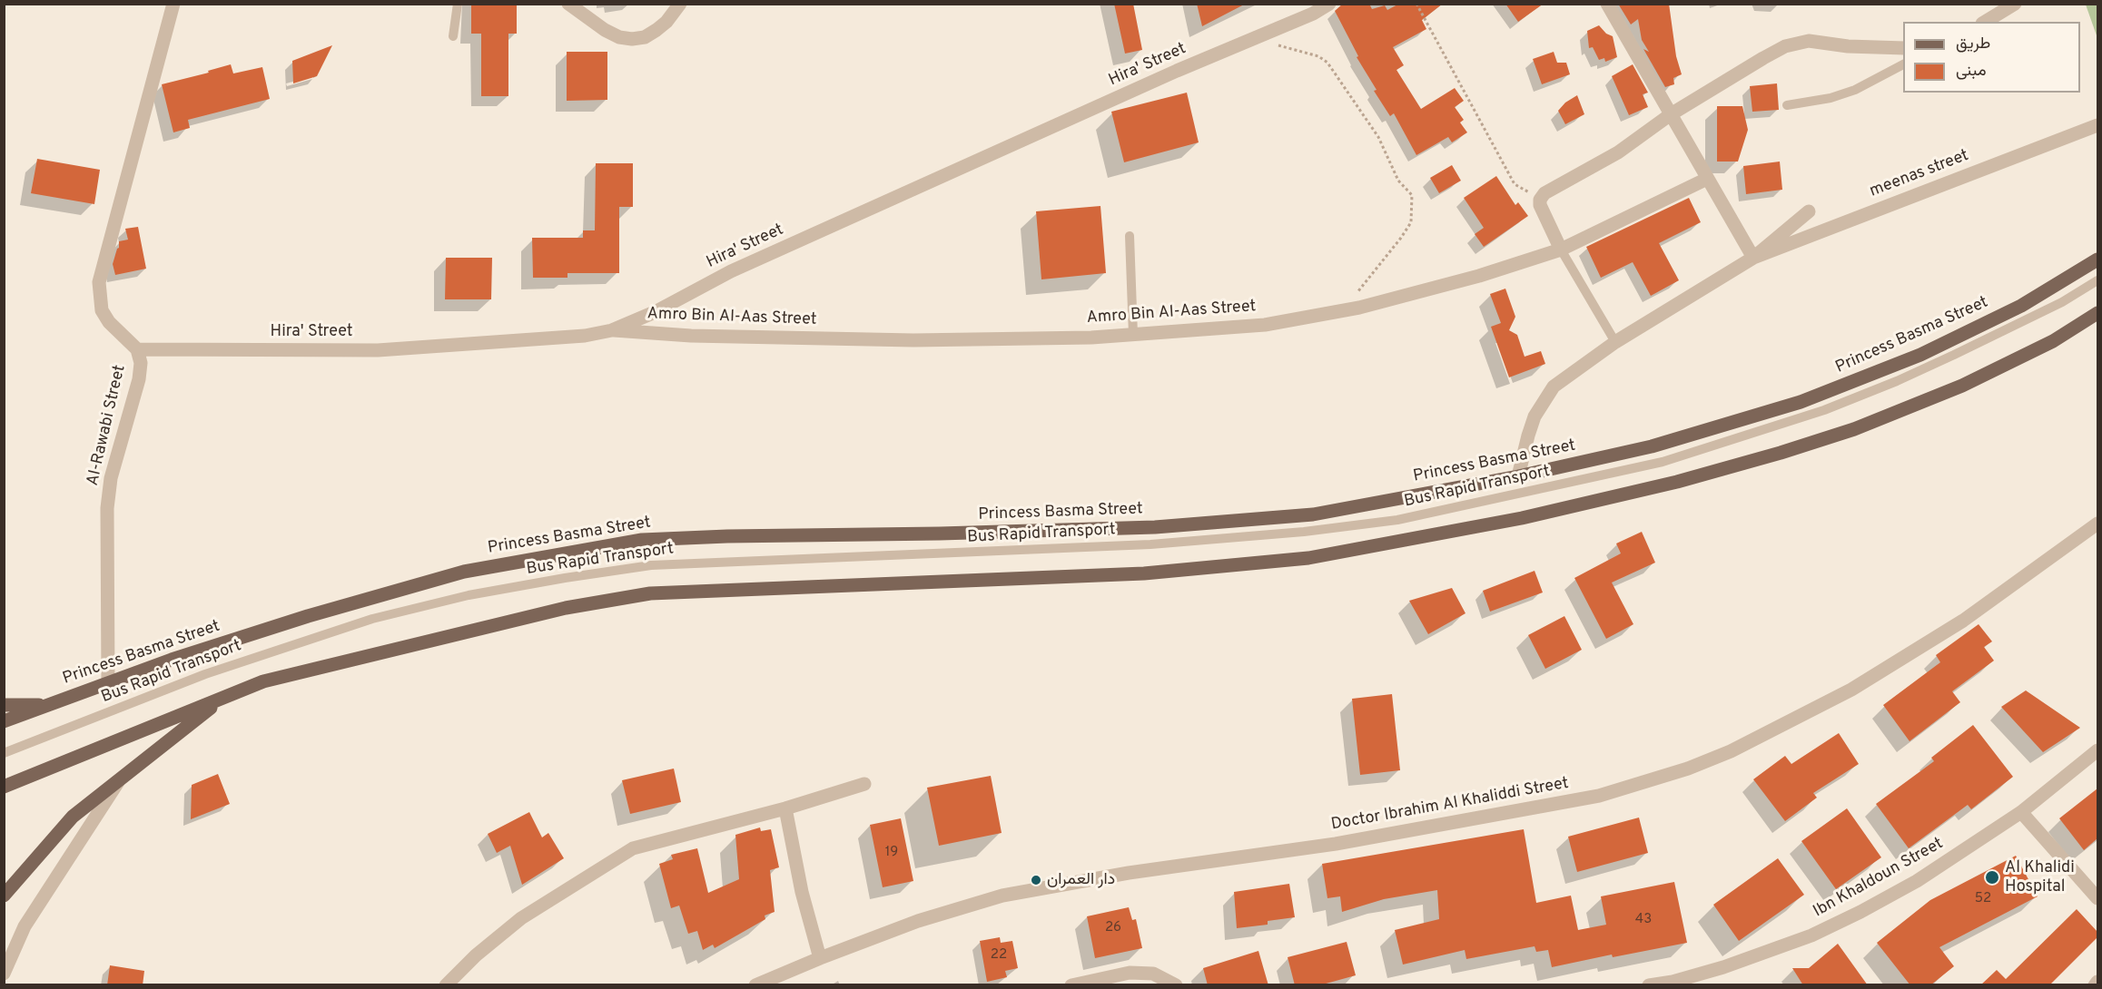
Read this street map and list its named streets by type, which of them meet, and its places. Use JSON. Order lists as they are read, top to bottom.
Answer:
{
  "streets": {
    "main road": ["Princess Basma Street"],
    "street": [
      "Hira' Street",
      "meenas street",
      "Amro Bin Al-Aas Street",
      "Al-Rawabi Street",
      "Doctor Ibrahim Al Khaliddi Street",
      "Ibn Khaldoun Street"
    ],
    "lane": ["Bus Rapid Transport"]
  },
  "crossings": [
    ["Hira' Street", "Amro Bin Al-Aas Street"],
    ["Hira' Street", "Al-Rawabi Street"],
    ["Princess Basma Street", "Al-Rawabi Street"]
  ],
  "places": ["Al Khalidi Hospital", "دار العمران"],
  "house_numbers": [
    "19",
    "52",
    "43",
    "26",
    "22"
  ],
  "legend": ["طريق", "مبنى"]
}
